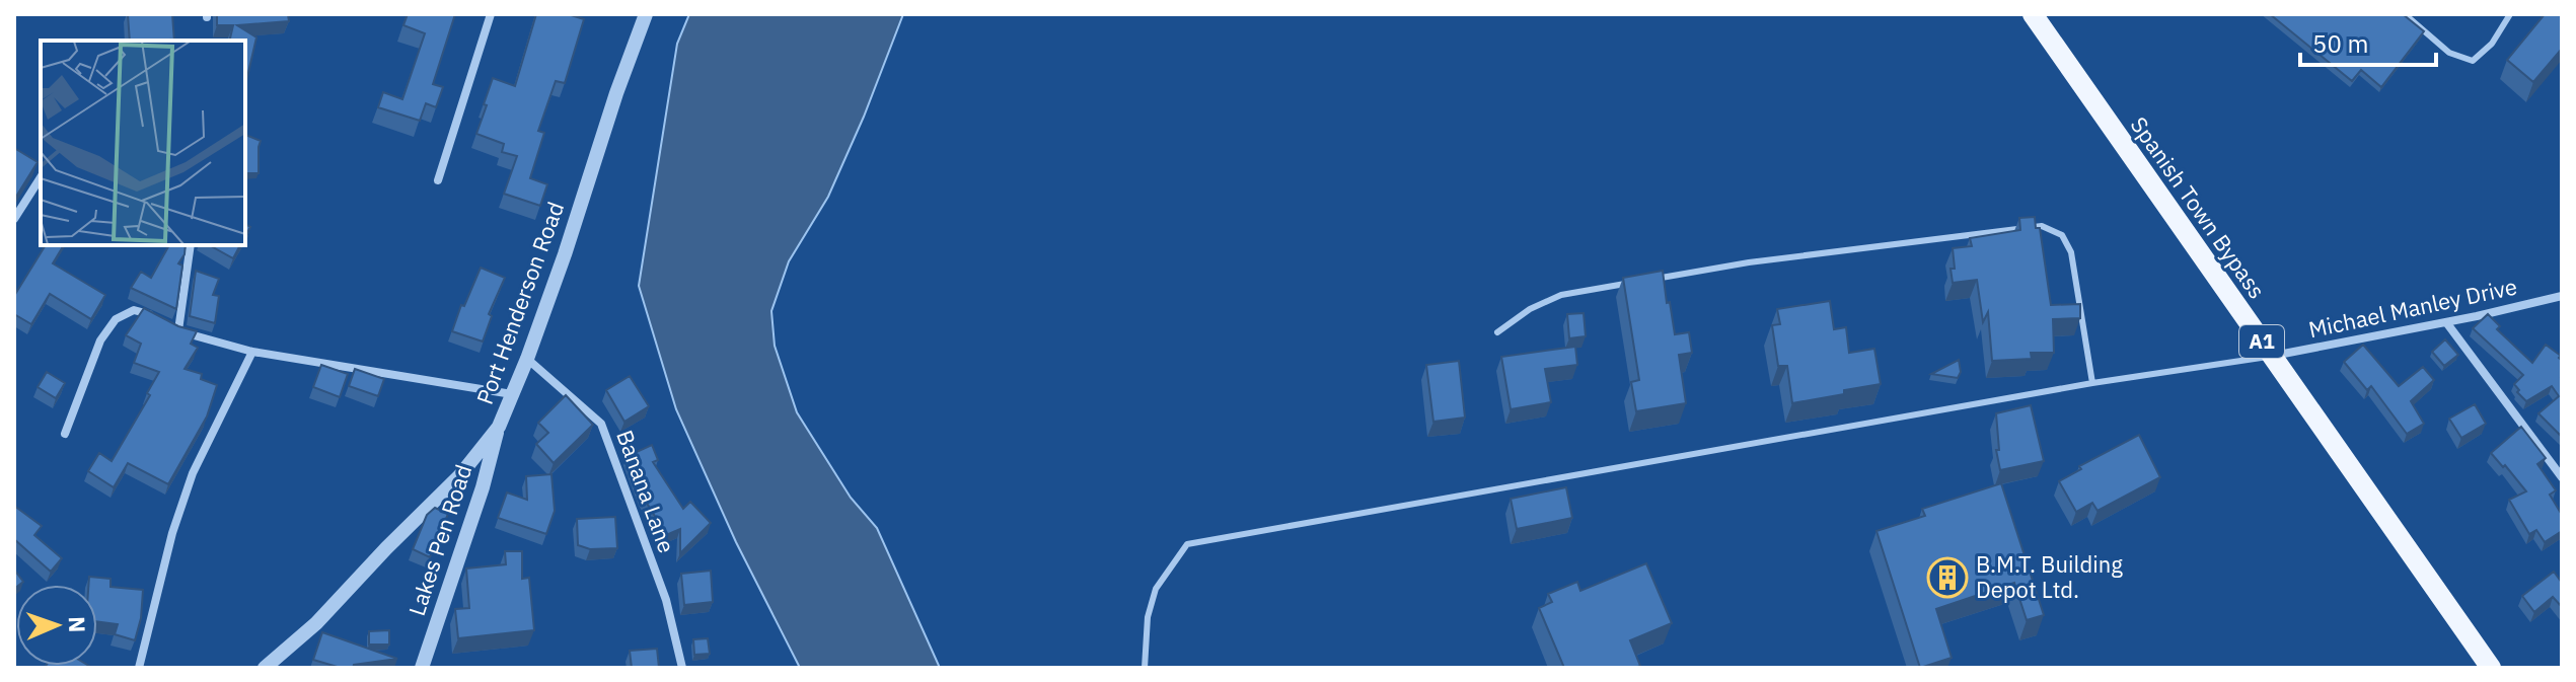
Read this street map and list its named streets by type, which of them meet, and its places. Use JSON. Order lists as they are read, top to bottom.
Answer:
{
  "streets": {
    "main road": ["Spanish Town Bypass", "A1"],
    "street": [
      "Port Henderson Road",
      "Michael Manley Drive",
      "Banana Lane",
      "Lakes Pen Road"
    ]
  },
  "crossings": [
    ["Spanish Town Bypass", "Michael Manley Drive"],
    ["Port Henderson Road", "Banana Lane"],
    ["Port Henderson Road", "Lakes Pen Road"]
  ],
  "places": {
    "building": ["B.M.T. Building Depot Ltd."]
  },
  "scale_bar": "50 m",
  "north": "right"
}
